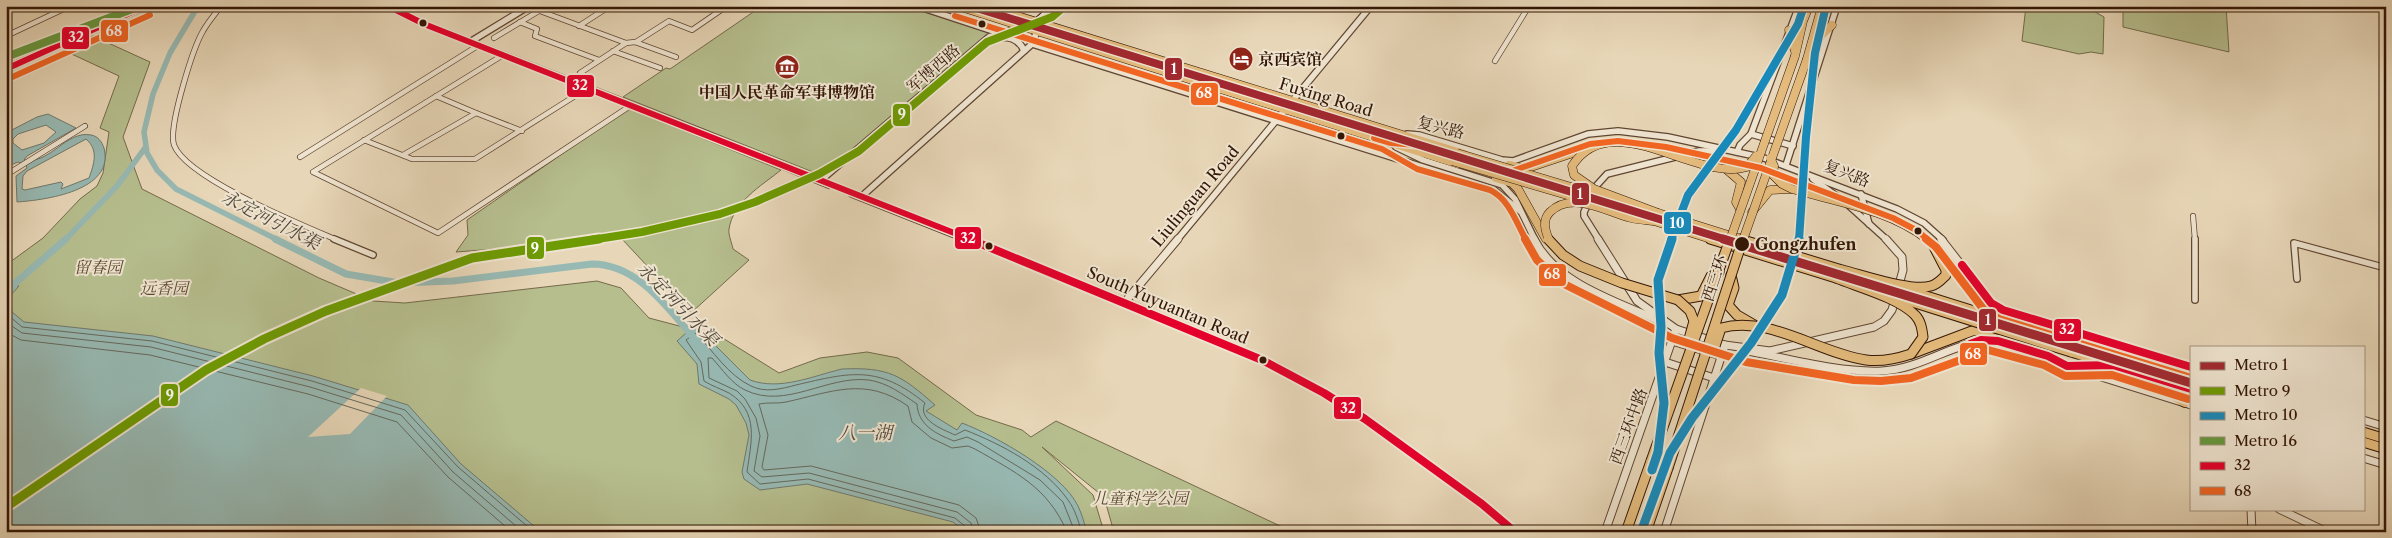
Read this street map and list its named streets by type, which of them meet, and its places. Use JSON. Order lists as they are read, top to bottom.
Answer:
{
  "streets": {
    "highway": ["Fuxing Road", "复兴路", "西三环"],
    "street": [
      "军博西路",
      "Liulinguan Road",
      "South Yuyuantan Road",
      "西三环中路"
    ]
  },
  "crossings": [
    ["军博西路", "Fuxing Road"],
    ["Fuxing Road", "复兴路"],
    ["Fuxing Road", "Liulinguan Road"],
    ["复兴路", "西三环中路"],
    ["Liulinguan Road", "South Yuyuantan Road"]
  ],
  "water": ["永定河引水渠", "八一湖"],
  "parks": ["留春园", "远香园", "儿童科学公园"],
  "places": {
    "hotel": ["京西宾馆"],
    "museum": ["中国人民革命军事博物馆"],
    "other": ["Gongzhufen"]
  },
  "lines": [
    "metro line 1",
    "metro line 9",
    "metro line 10",
    "metro line 16",
    "transit line 32",
    "transit line 68"
  ],
  "legend": [
    "Metro 1",
    "Metro 9",
    "Metro 10",
    "Metro 16",
    "32",
    "68"
  ]
}
